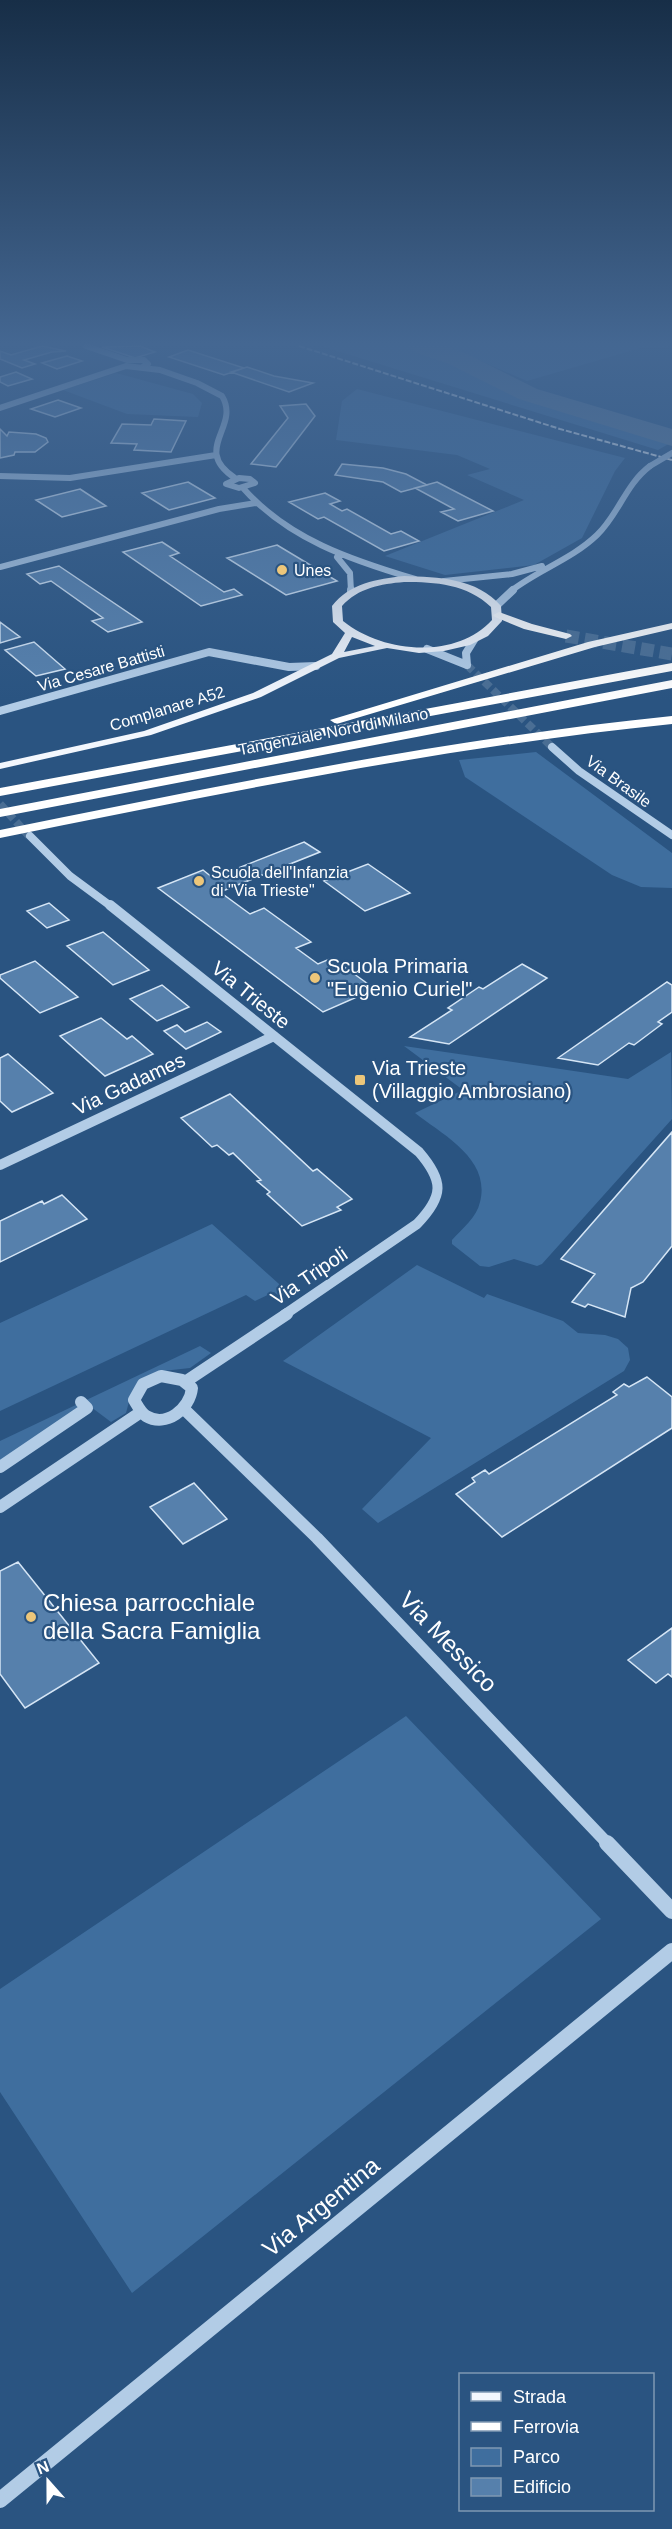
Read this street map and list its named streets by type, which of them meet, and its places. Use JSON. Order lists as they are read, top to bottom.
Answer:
{
  "streets": {
    "highway": ["Tangenziale Nord di Milano"],
    "main road": ["Complanare A52"],
    "street": [
      "Via Cesare Battisti",
      "Via Brasile",
      "Via Trieste",
      "Via Gadames",
      "Via Tripoli",
      "Via Messico",
      "Via Argentina"
    ]
  },
  "crossings": [
    ["Via Cesare Battisti", "Complanare A52"],
    ["Via Trieste", "Via Gadames"],
    ["Via Trieste", "Via Tripoli"],
    ["Via Tripoli", "Via Messico"]
  ],
  "places": {
    "other": [
      "Unes",
      "Scuola dell'Infanzia di \"Via Trieste\"",
      "Scuola Primaria \"Eugenio Curiel\"",
      "Chiesa parrocchiale della Sacra Famiglia"
    ],
    "transit": ["Via Trieste (Villaggio Ambrosiano)"]
  },
  "legend": [
    "Strada",
    "Ferrovia",
    "Parco",
    "Edificio"
  ],
  "north": "top"
}
